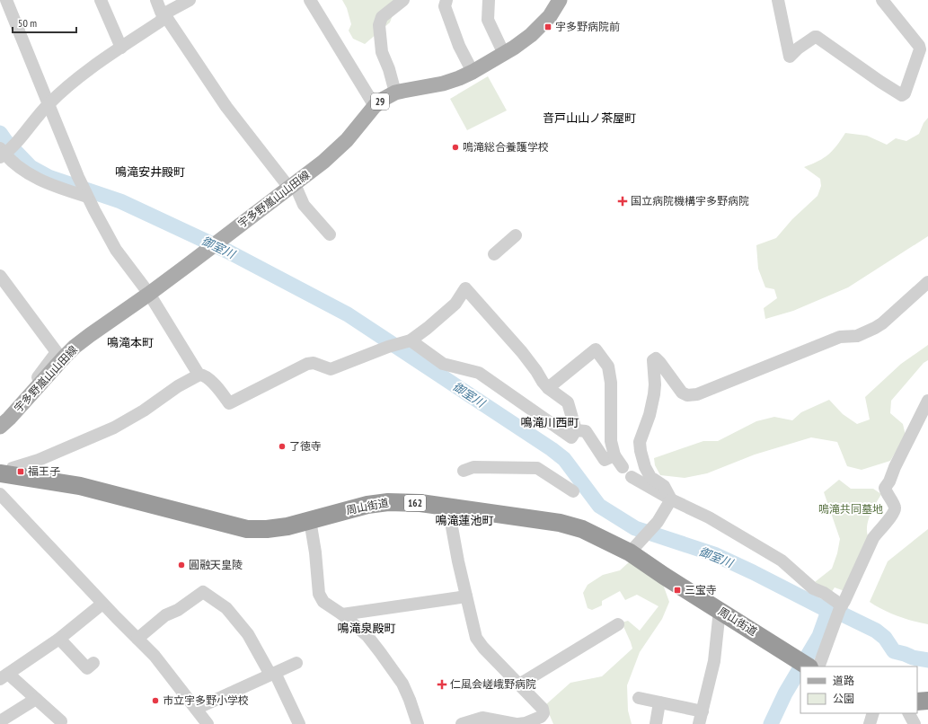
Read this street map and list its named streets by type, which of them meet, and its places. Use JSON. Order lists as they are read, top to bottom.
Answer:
{
  "streets": {
    "highway": ["162", "周山街道"],
    "main road": ["29", "宇多野嵐山山田線"]
  },
  "districts": [
    "音戸山山ノ茶屋町",
    "鳴滝安井殿町",
    "鳴滝本町",
    "鳴滝川西町",
    "鳴滝蓮池町",
    "鳴滝泉殿町"
  ],
  "water": ["御室川"],
  "parks": ["鳴滝共同墓地"],
  "places": {
    "transit": ["宇多野病院前", "福王子", "三宝寺"],
    "other": [
      "鳴滝総合養護学校",
      "了徳寺",
      "圓融天皇陵",
      "市立宇多野小学校"
    ],
    "health": ["国立病院機構宇多野病院", "仁風会嵯峨野病院"]
  },
  "legend": ["道路", "公園"],
  "scale_bar": "50 m"
}
